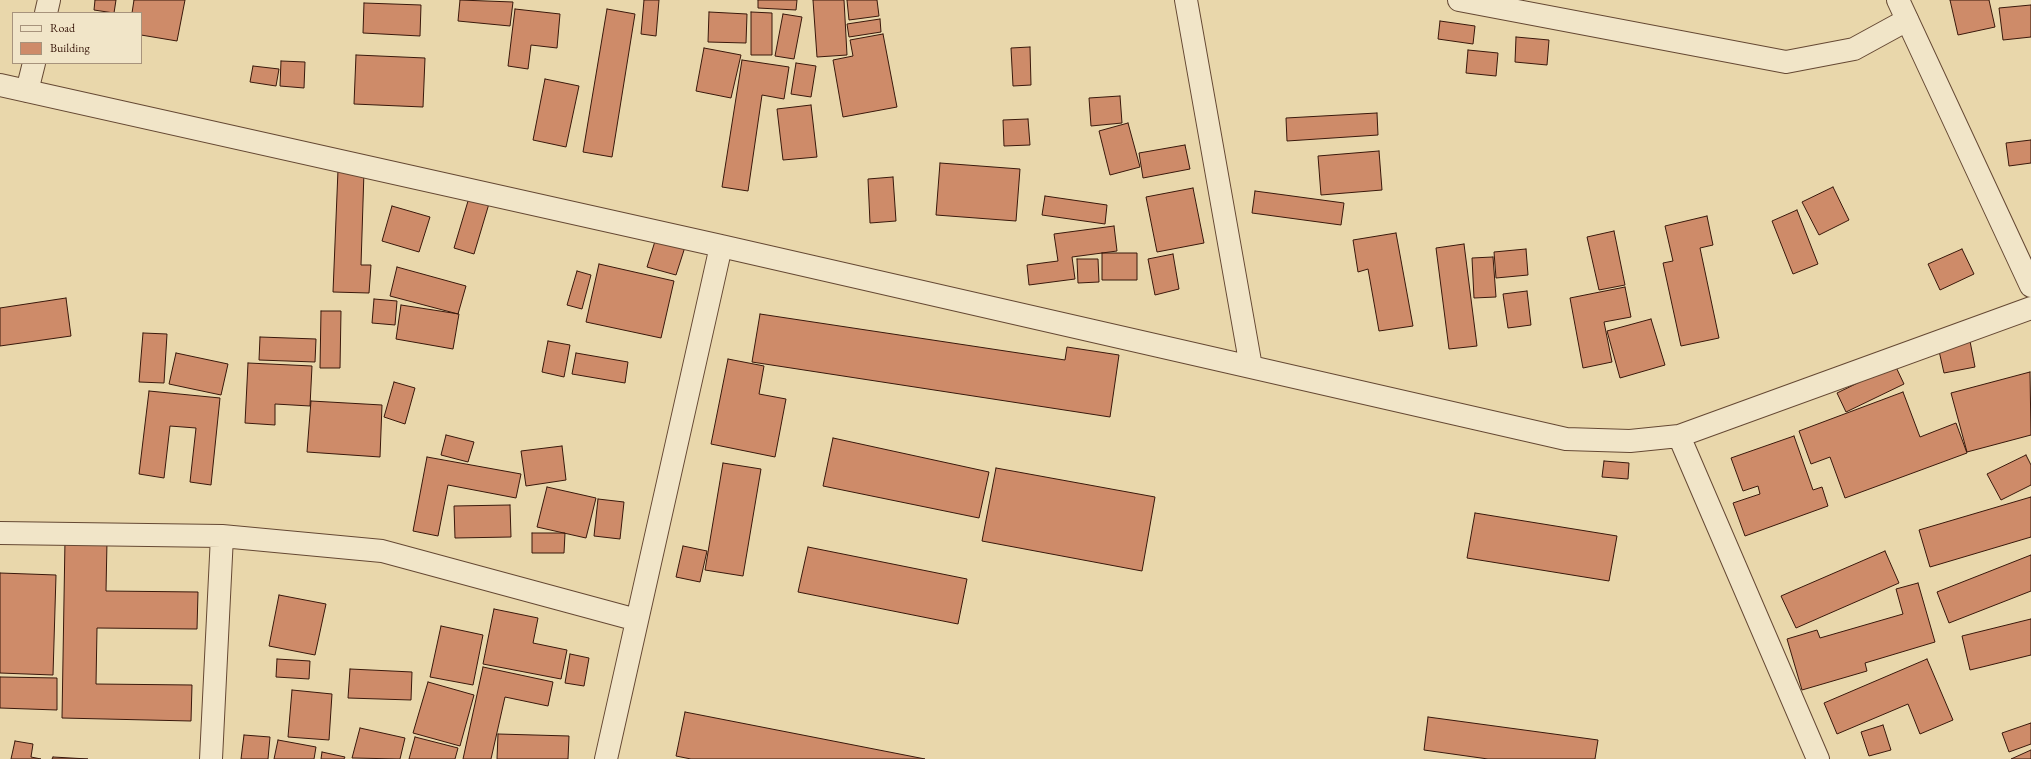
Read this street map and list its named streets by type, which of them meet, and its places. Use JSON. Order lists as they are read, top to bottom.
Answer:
{
  "legend": ["Road", "Building"]
}
